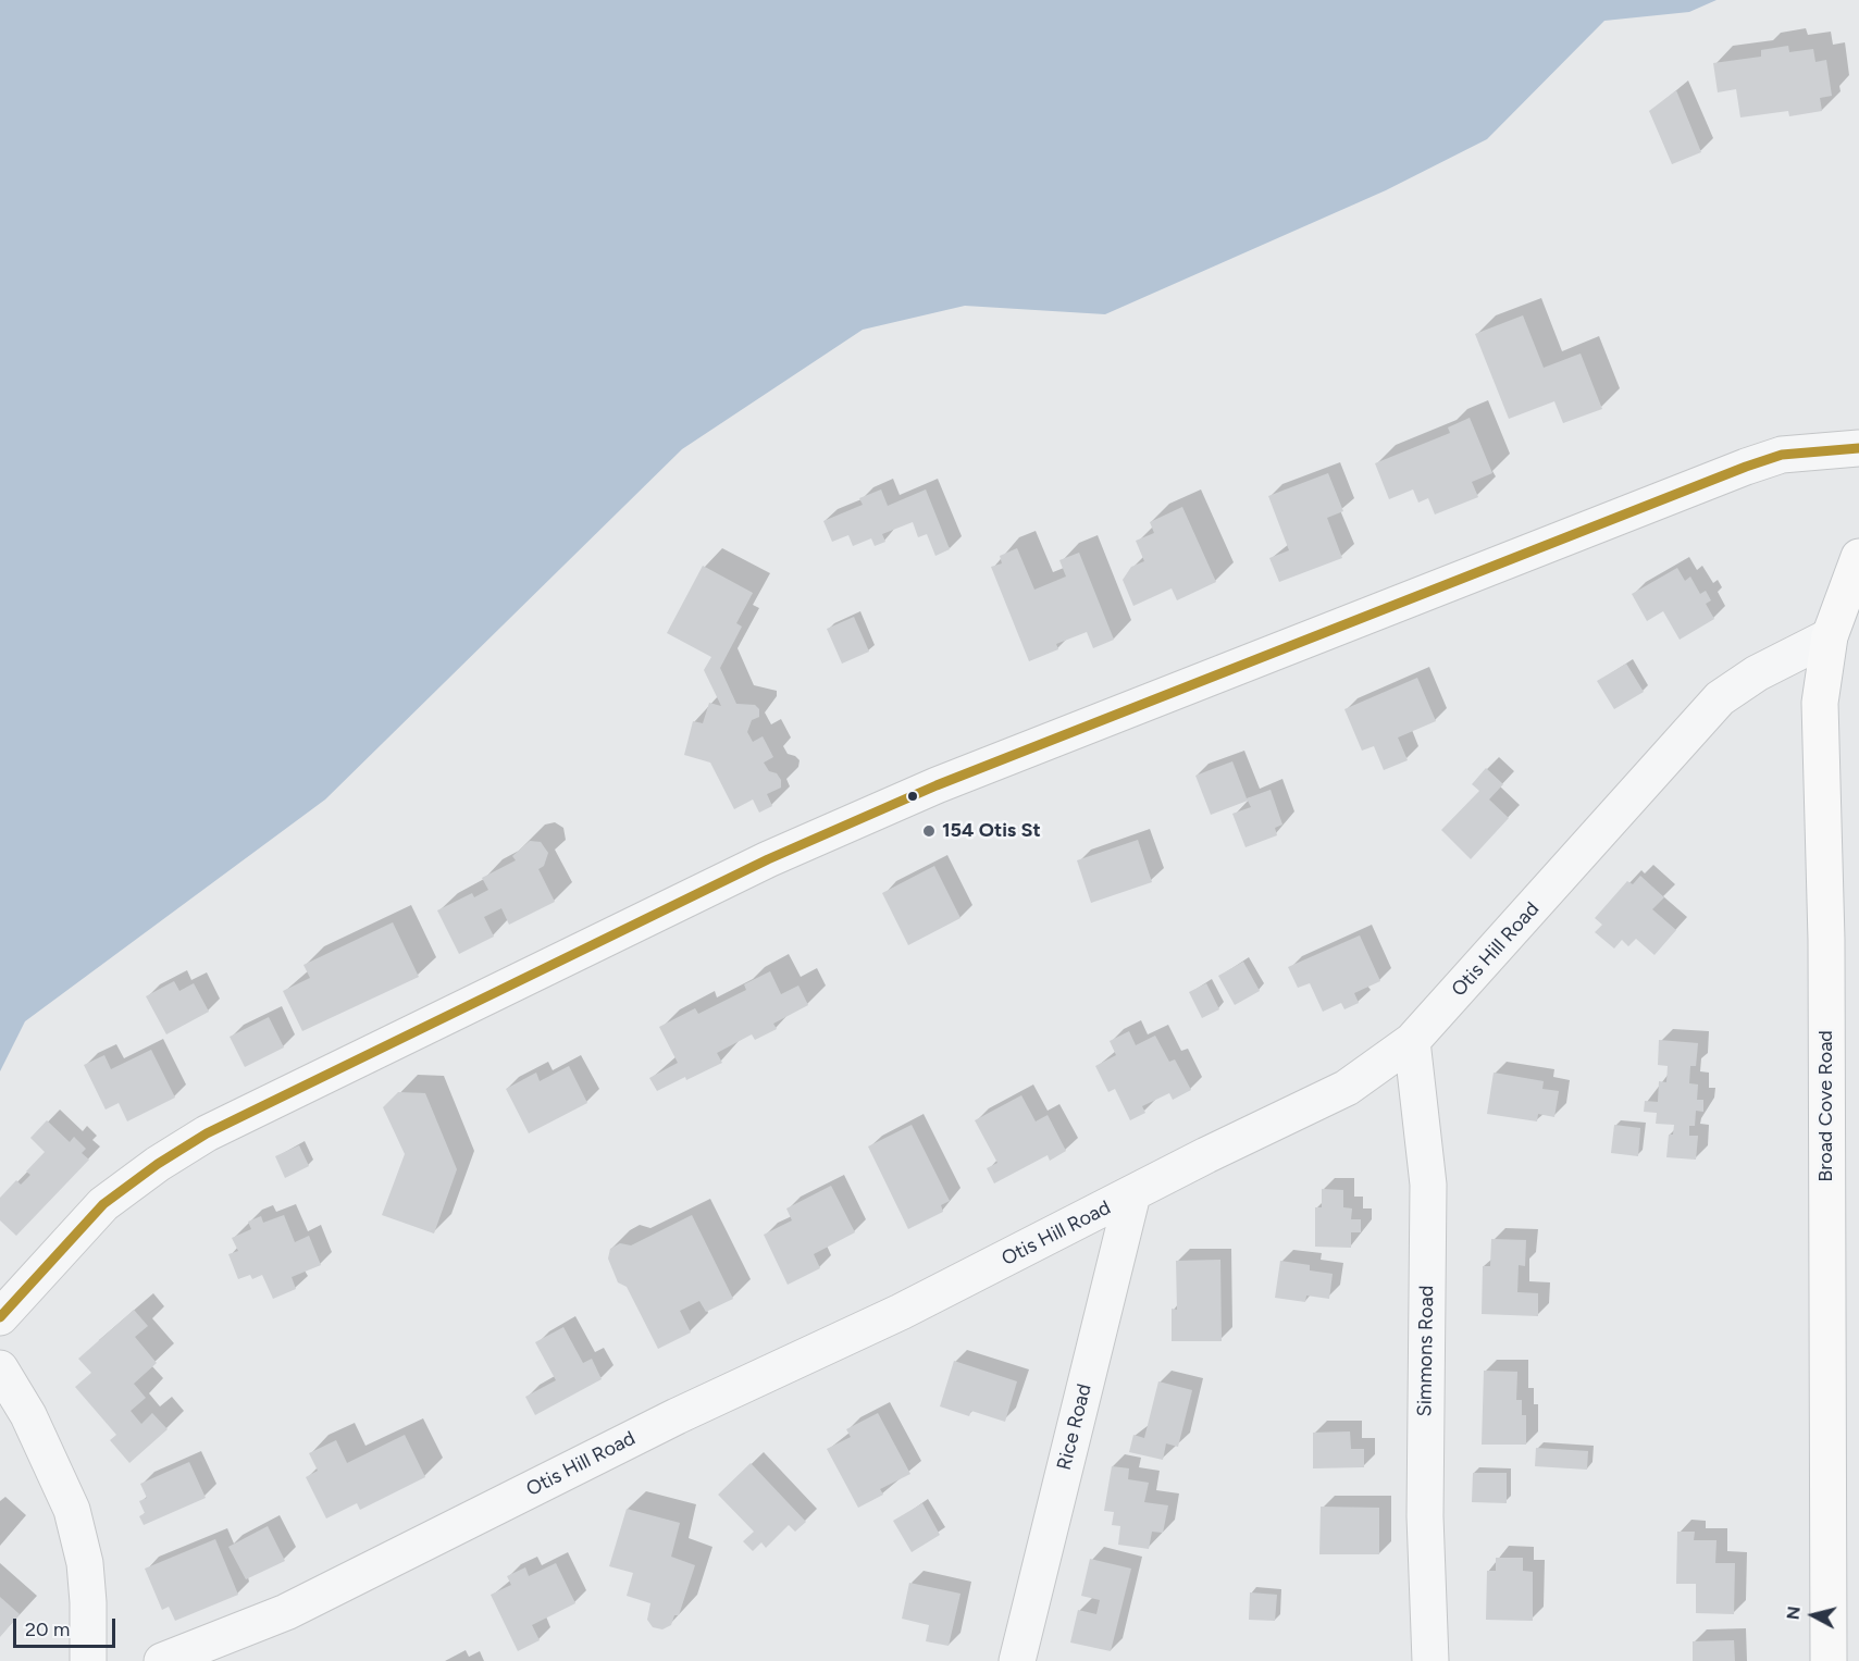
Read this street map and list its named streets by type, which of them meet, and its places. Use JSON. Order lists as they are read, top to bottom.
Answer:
{
  "streets": {
    "main road": ["Broad Cove Road"],
    "street": ["Otis Hill Road", "Simmons Road", "Rice Road"]
  },
  "crossings": [
    ["Otis Hill Road", "Broad Cove Road"],
    ["Otis Hill Road", "Simmons Road"],
    ["Otis Hill Road", "Rice Road"]
  ],
  "places": ["154 Otis St"],
  "scale_bar": "20 m",
  "north": "left"
}
